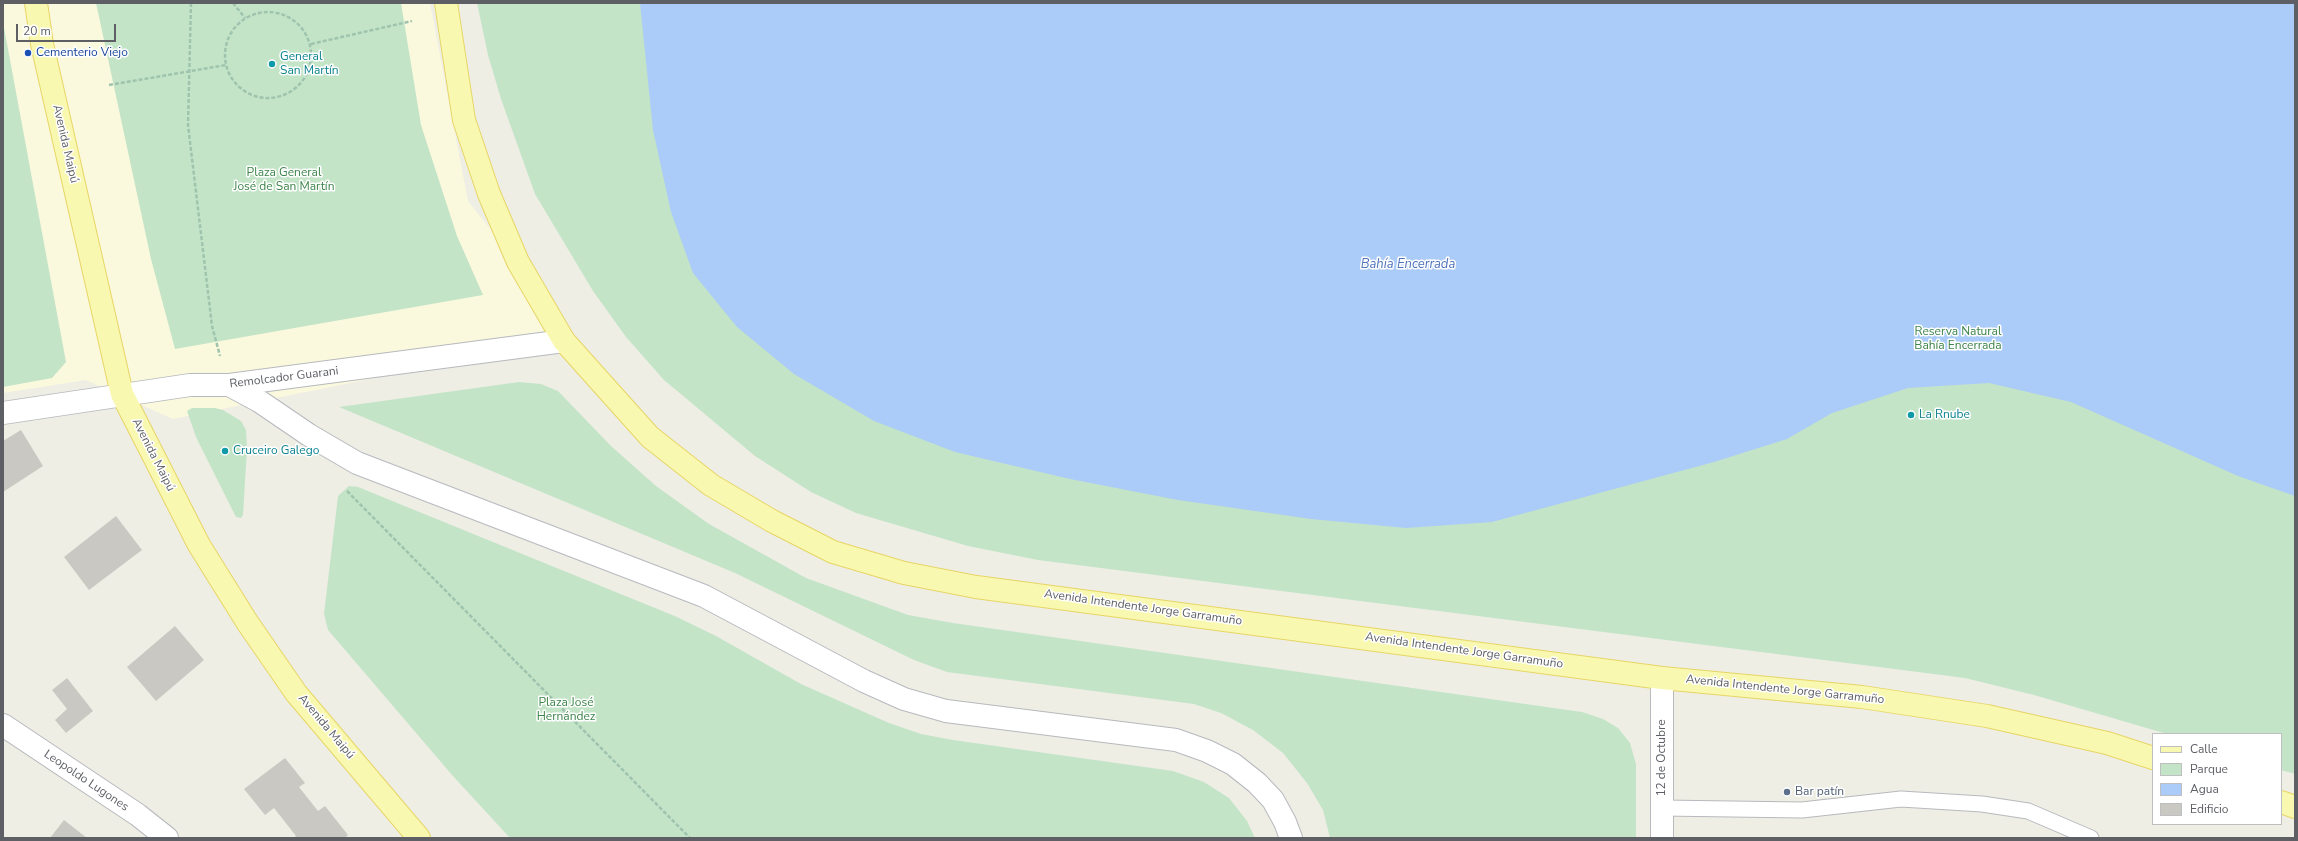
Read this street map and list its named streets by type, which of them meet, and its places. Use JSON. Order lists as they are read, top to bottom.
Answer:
{
  "streets": {
    "main road": ["Avenida Maipú", "Avenida Intendente Jorge Garramuño"],
    "street": ["Remolcador Guarani", "12 de Octubre", "Leopoldo Lugones"]
  },
  "crossings": [
    ["Avenida Maipú", "Remolcador Guarani"],
    ["Remolcador Guarani", "Avenida Intendente Jorge Garramuño"],
    ["Avenida Intendente Jorge Garramuño", "12 de Octubre"]
  ],
  "water": ["Bahía Encerrada"],
  "parks": ["Plaza General José de San Martín", "Reserva Natural Bahía Encerrada", "Plaza José Hernández"],
  "places": [
    "Cementerio Viejo",
    "General San Martín",
    "La Rnube",
    "Cruceiro Galego",
    "Bar patín"
  ],
  "legend": [
    "Calle",
    "Parque",
    "Agua",
    "Edificio"
  ],
  "scale_bar": "20 m"
}
